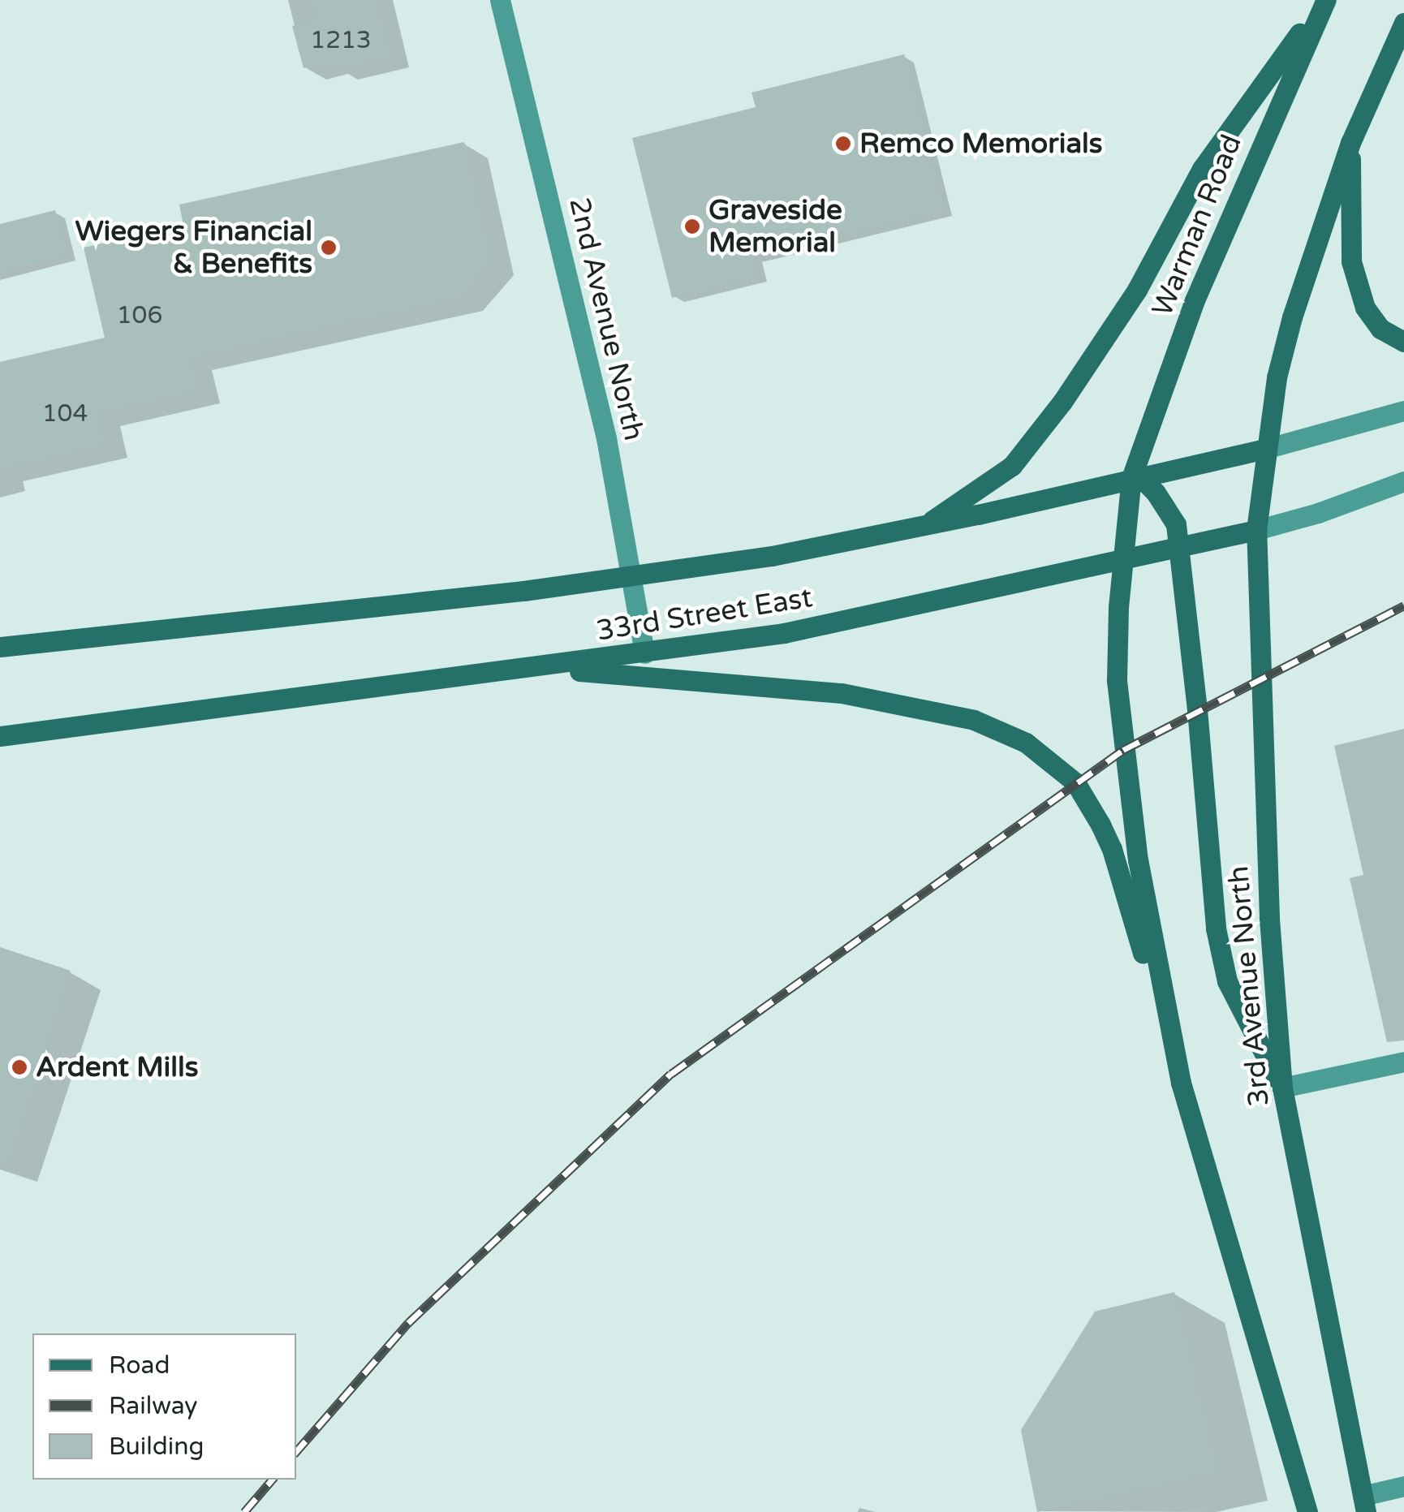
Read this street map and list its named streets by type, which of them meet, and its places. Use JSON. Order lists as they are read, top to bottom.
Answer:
{
  "streets": {
    "main road": ["Warman Road", "33rd Street East", "3rd Avenue North"],
    "street": ["2nd Avenue North"]
  },
  "crossings": [
    ["Warman Road", "33rd Street East"],
    ["2nd Avenue North", "33rd Street East"],
    ["33rd Street East", "3rd Avenue North"]
  ],
  "places": [
    "Remco Memorials",
    "Graveside Memorial",
    "Wiegers Financial & Benefits",
    "Ardent Mills"
  ],
  "house_numbers": ["1213", "106", "104"],
  "legend": ["Road", "Railway", "Building"]
}
